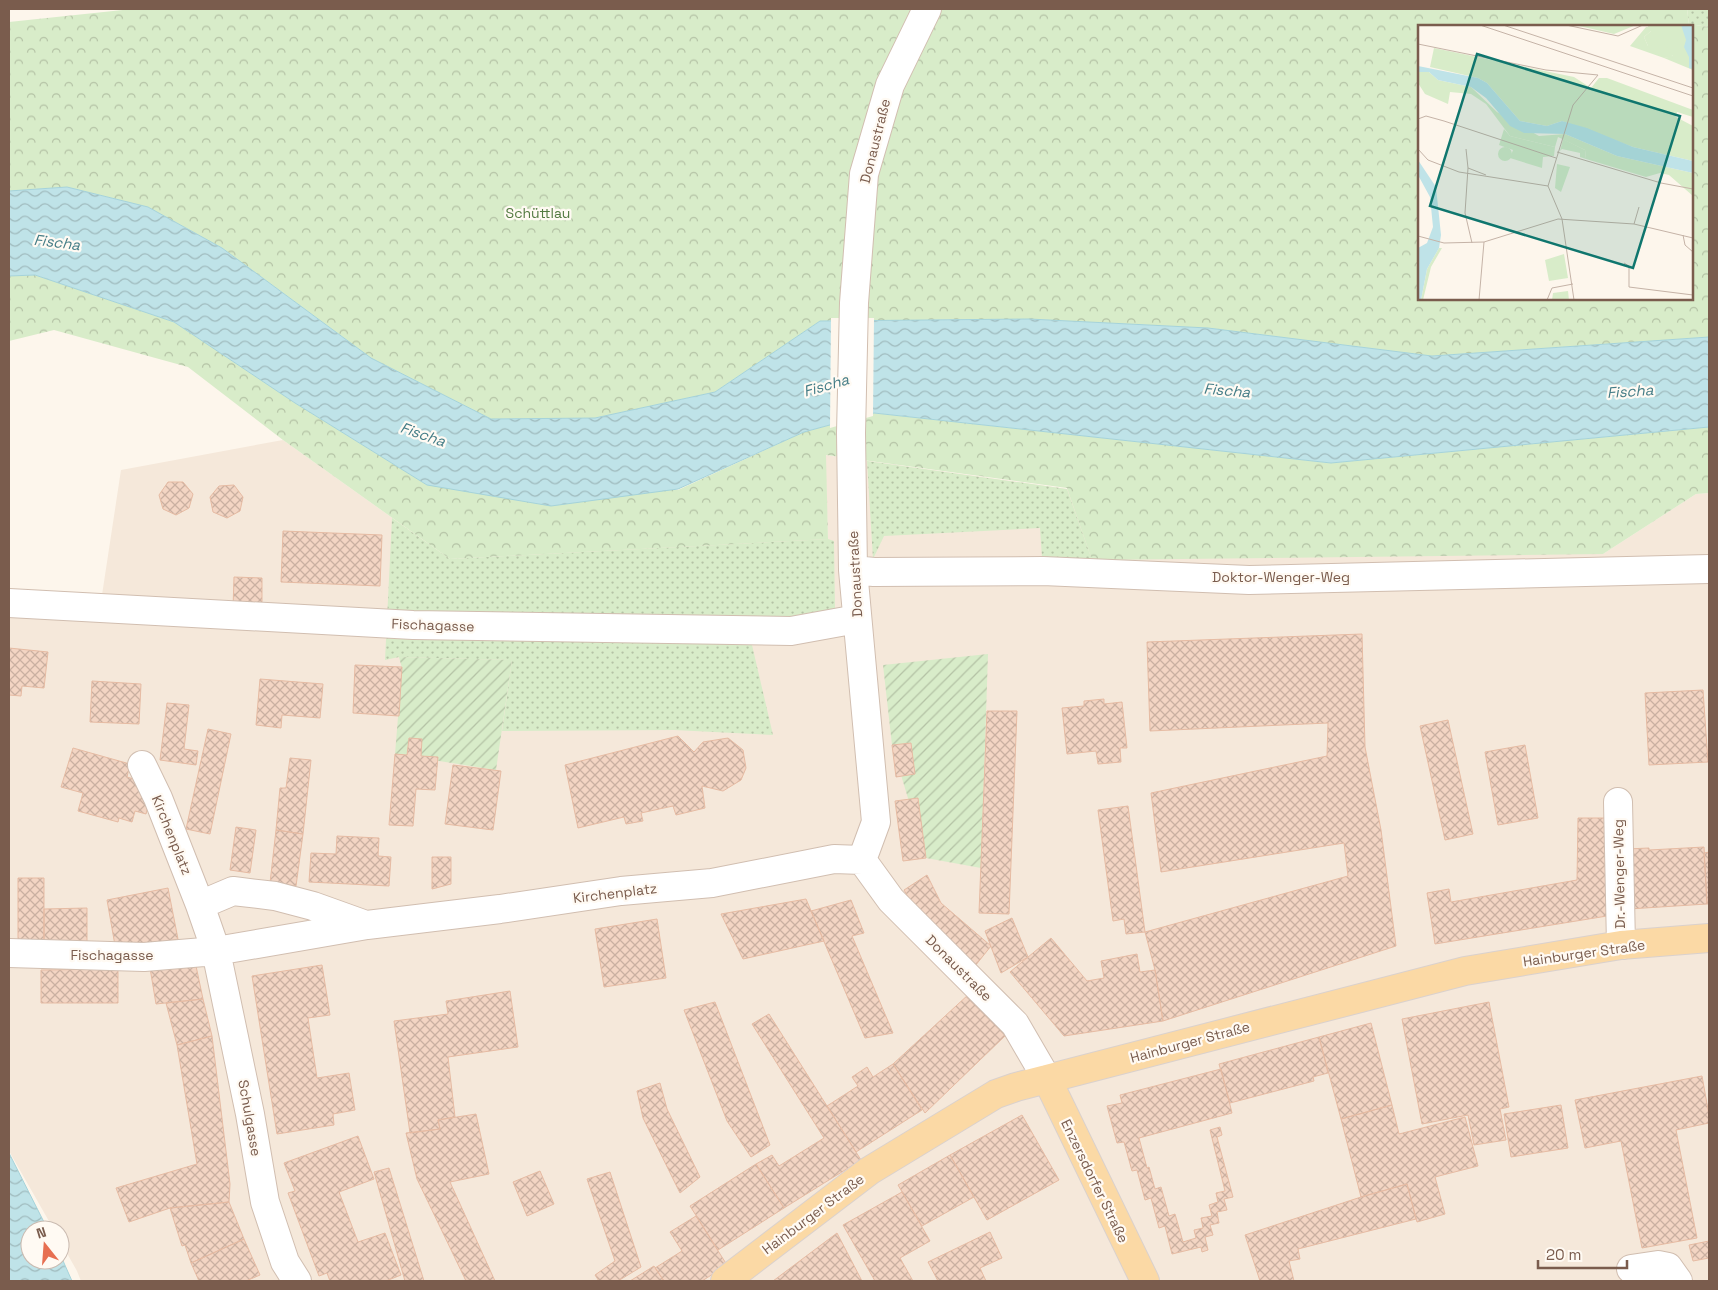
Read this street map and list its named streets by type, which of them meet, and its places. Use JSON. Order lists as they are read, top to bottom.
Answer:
{
  "streets": {
    "main road": ["Hainburger Straße", "Enzersdorfer Straße"],
    "street": [
      "Donaustraße",
      "Doktor-Wenger-Weg",
      "Fischagasse",
      "Kirchenplatz",
      "Dr.-Wenger-Weg",
      "Schulgasse"
    ]
  },
  "crossings": [
    ["Donaustraße", "Doktor-Wenger-Weg"],
    ["Donaustraße", "Fischagasse"],
    ["Donaustraße", "Kirchenplatz"],
    ["Donaustraße", "Hainburger Straße"],
    ["Donaustraße", "Enzersdorfer Straße"],
    ["Fischagasse", "Kirchenplatz"],
    ["Fischagasse", "Schulgasse"],
    ["Kirchenplatz", "Schulgasse"],
    ["Dr.-Wenger-Weg", "Hainburger Straße"],
    ["Hainburger Straße", "Enzersdorfer Straße"]
  ],
  "water": ["Fischa"],
  "parks": ["Schüttlau"],
  "scale_bar": "20 m",
  "north": "top"
}
